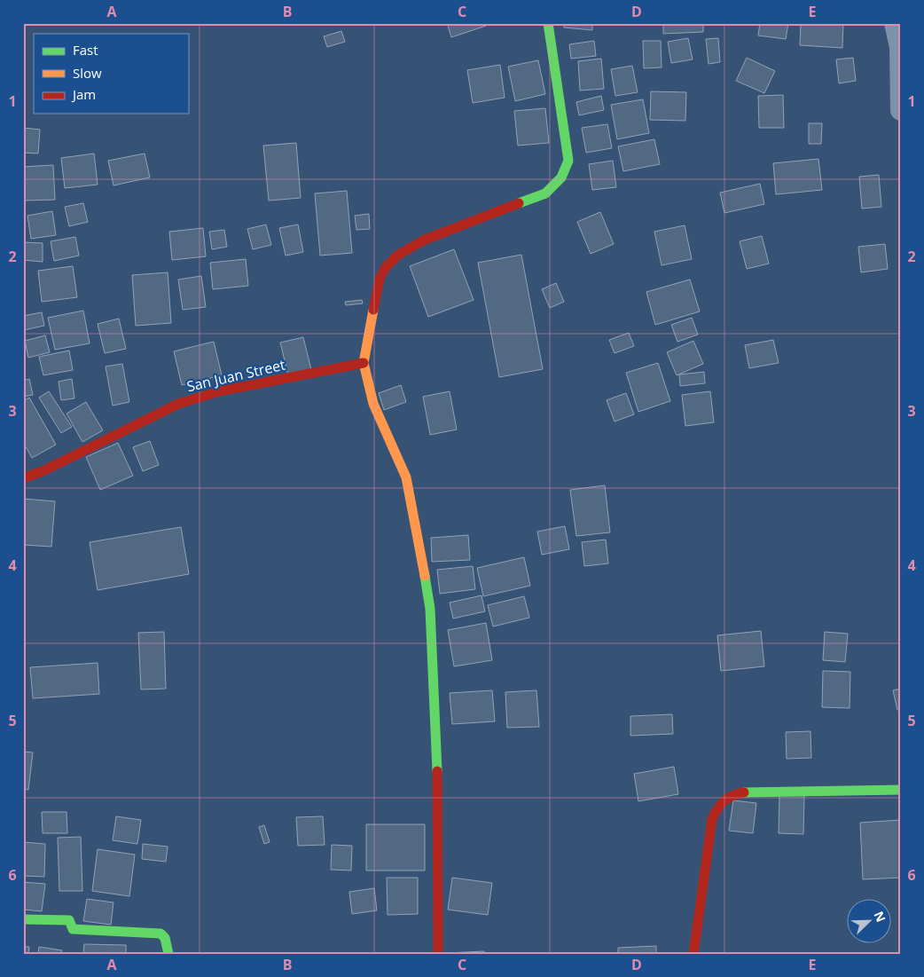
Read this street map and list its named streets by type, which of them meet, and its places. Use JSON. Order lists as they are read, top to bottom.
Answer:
{
  "streets": {
    "street": ["San Juan Street"]
  },
  "legend": ["Fast", "Slow", "Jam"],
  "north": "top right",
  "grid": {
    "columns": [
      "A",
      "B",
      "C",
      "D",
      "E"
    ],
    "rows": [
      "1",
      "2",
      "3",
      "4",
      "5",
      "6"
    ]
  }
}
